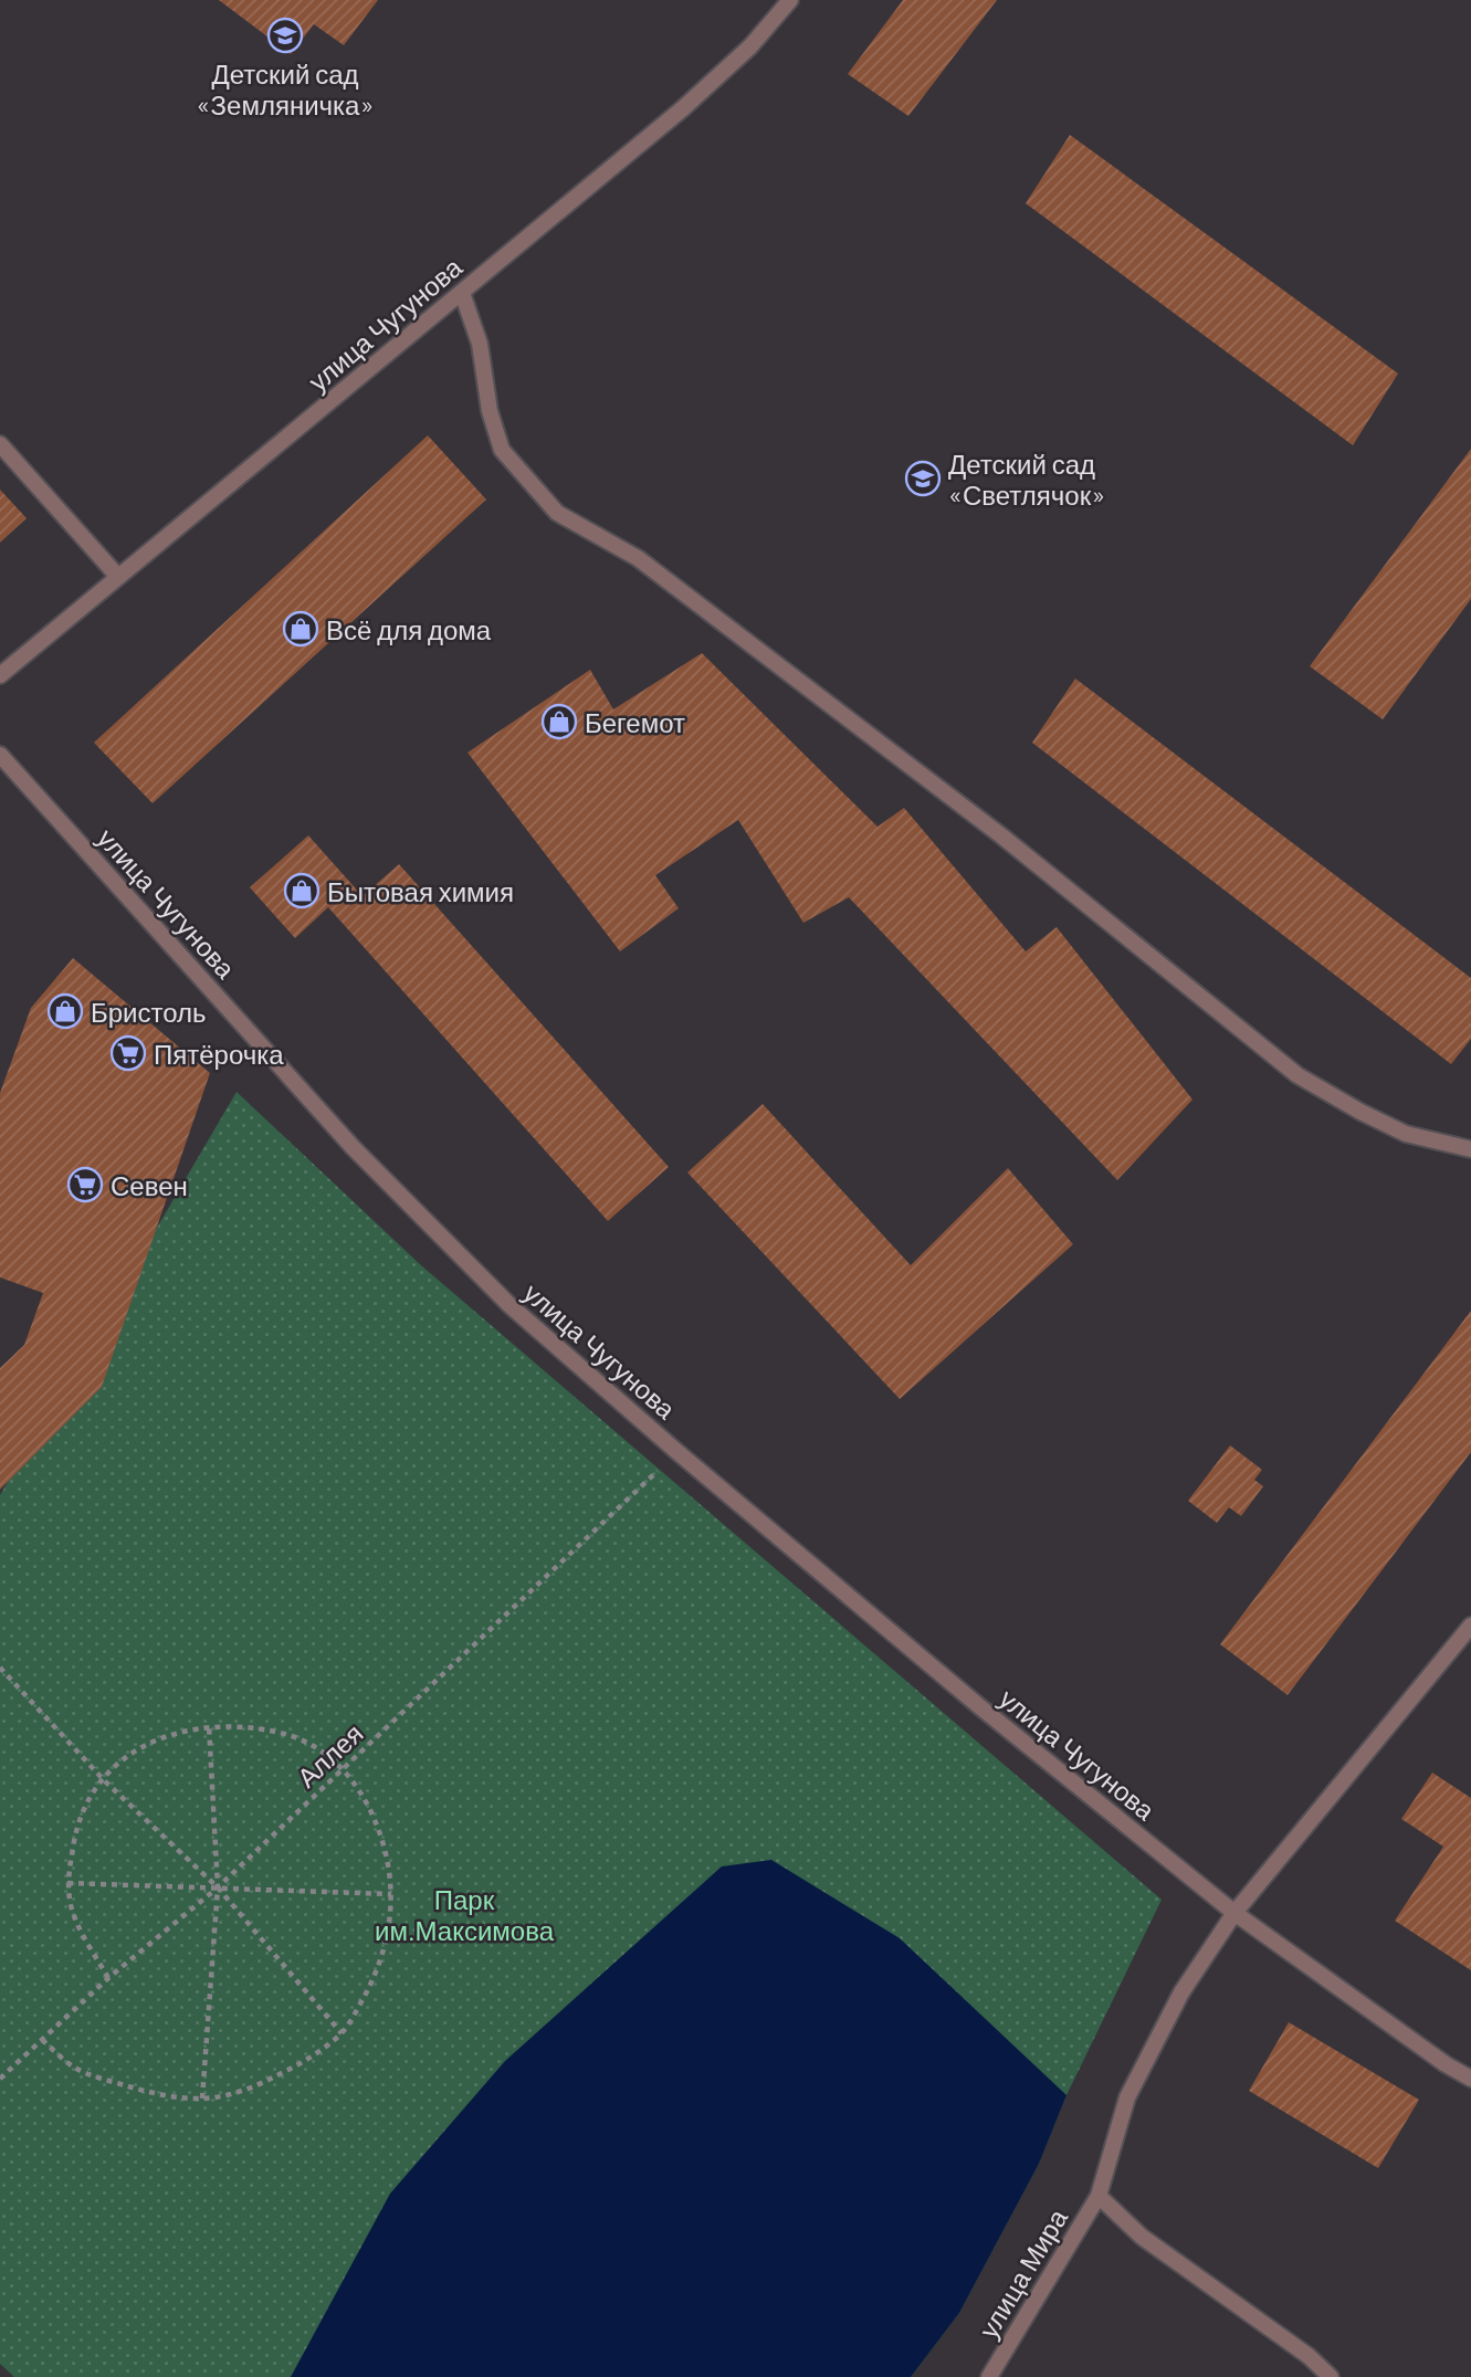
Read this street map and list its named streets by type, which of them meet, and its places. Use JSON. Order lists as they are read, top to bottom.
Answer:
{
  "streets": {
    "street": ["улица Чугунова", "улица Мира"],
    "path": ["Аллея"]
  },
  "crossings": [
    ["улица Чугунова", "Аллея"]
  ],
  "parks": ["Парк им.Максимова"],
  "places": {
    "school or university": ["Детский сад «Земляничка»", "Детский сад «Светлячок»"],
    "shop": [
      "Всё для дома",
      "Бегемот",
      "Бытовая химия",
      "Бристоль"
    ],
    "supermarket": ["Пятёрочка", "Севен"]
  }
}
